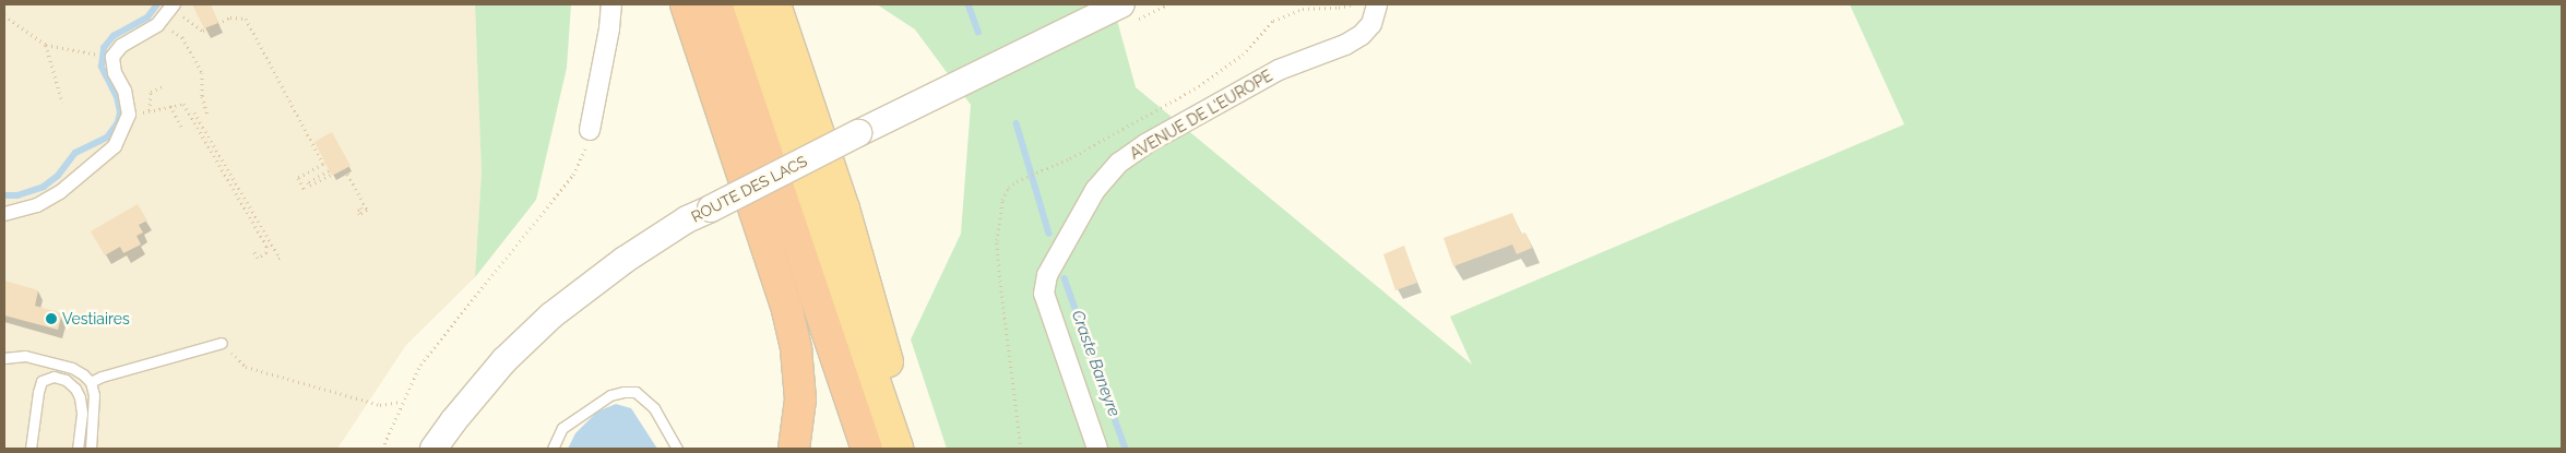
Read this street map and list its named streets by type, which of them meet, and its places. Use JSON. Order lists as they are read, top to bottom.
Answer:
{
  "streets": {
    "main road": ["ROUTE DES LACS"],
    "street": ["AVENUE DE L'EUROPE"]
  },
  "water": ["Craste Baneyre"],
  "places": ["Vestiaires"]
}
